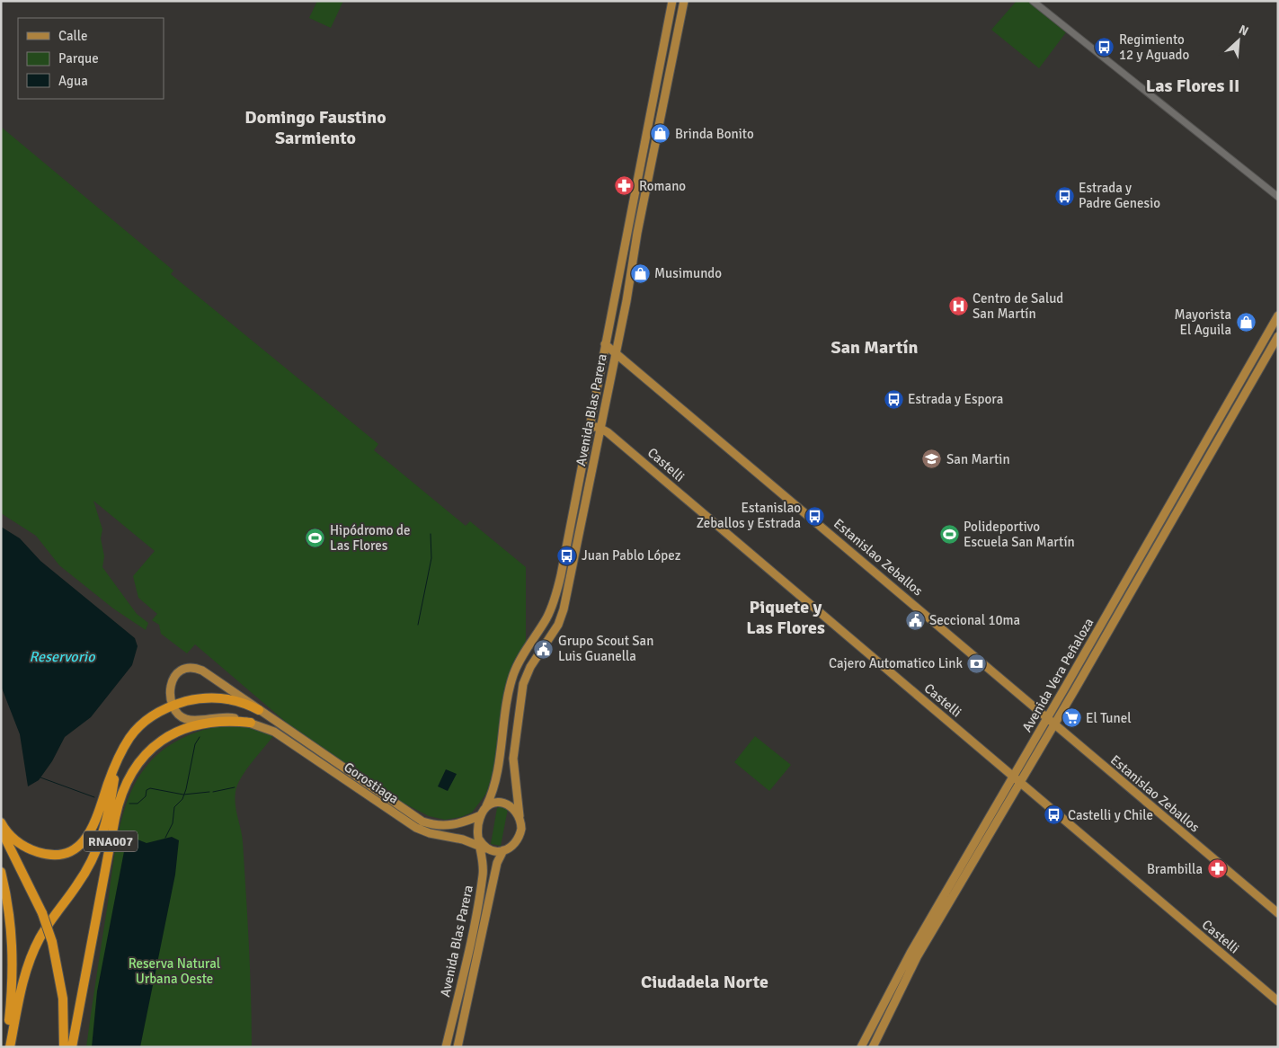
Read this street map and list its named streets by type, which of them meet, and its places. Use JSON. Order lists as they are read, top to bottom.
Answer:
{
  "streets": {
    "highway": ["RNA007"],
    "main road": [
      "Avenida Blas Parera",
      "Castelli",
      "Estanislao Zeballos",
      "Avenida Vera Peñaloza",
      "Gorostiaga"
    ]
  },
  "crossings": [
    ["Avenida Blas Parera", "Castelli"],
    ["Avenida Blas Parera", "Estanislao Zeballos"],
    ["Avenida Blas Parera", "Gorostiaga"],
    ["Castelli", "Avenida Vera Peñaloza"],
    ["Estanislao Zeballos", "Avenida Vera Peñaloza"],
    ["Gorostiaga", "RNA007"]
  ],
  "districts": [
    "Las Flores II",
    "Domingo Faustino Sarmiento",
    "San Martín",
    "Piquete y Las Flores",
    "Ciudadela Norte"
  ],
  "water": ["Reservorio"],
  "parks": ["Reserva Natural Urbana Oeste"],
  "places": {
    "bus stop": [
      "Regimiento 12 y Aguado",
      "Estrada y Padre Genesio",
      "Estrada y Espora",
      "Estanislao Zeballos y Estrada",
      "Juan Pablo López",
      "Castelli y Chile"
    ],
    "shop": ["Brinda Bonito", "Musimundo", "Mayorista El Aguila"],
    "pharmacy": ["Romano", "Brambilla"],
    "hospital": ["Centro de Salud San Martín"],
    "school or university": ["San Martin"],
    "sports": ["Polideportivo Escuela San Martín", "Hipódromo de Las Flores"],
    "public building": ["Seccional 10ma", "Grupo Scout San Luis Guanella"],
    "bank": ["Cajero Automatico Link"],
    "supermarket": ["El Tunel"]
  },
  "legend": ["Calle", "Parque", "Agua"],
  "north": "top right"
}
